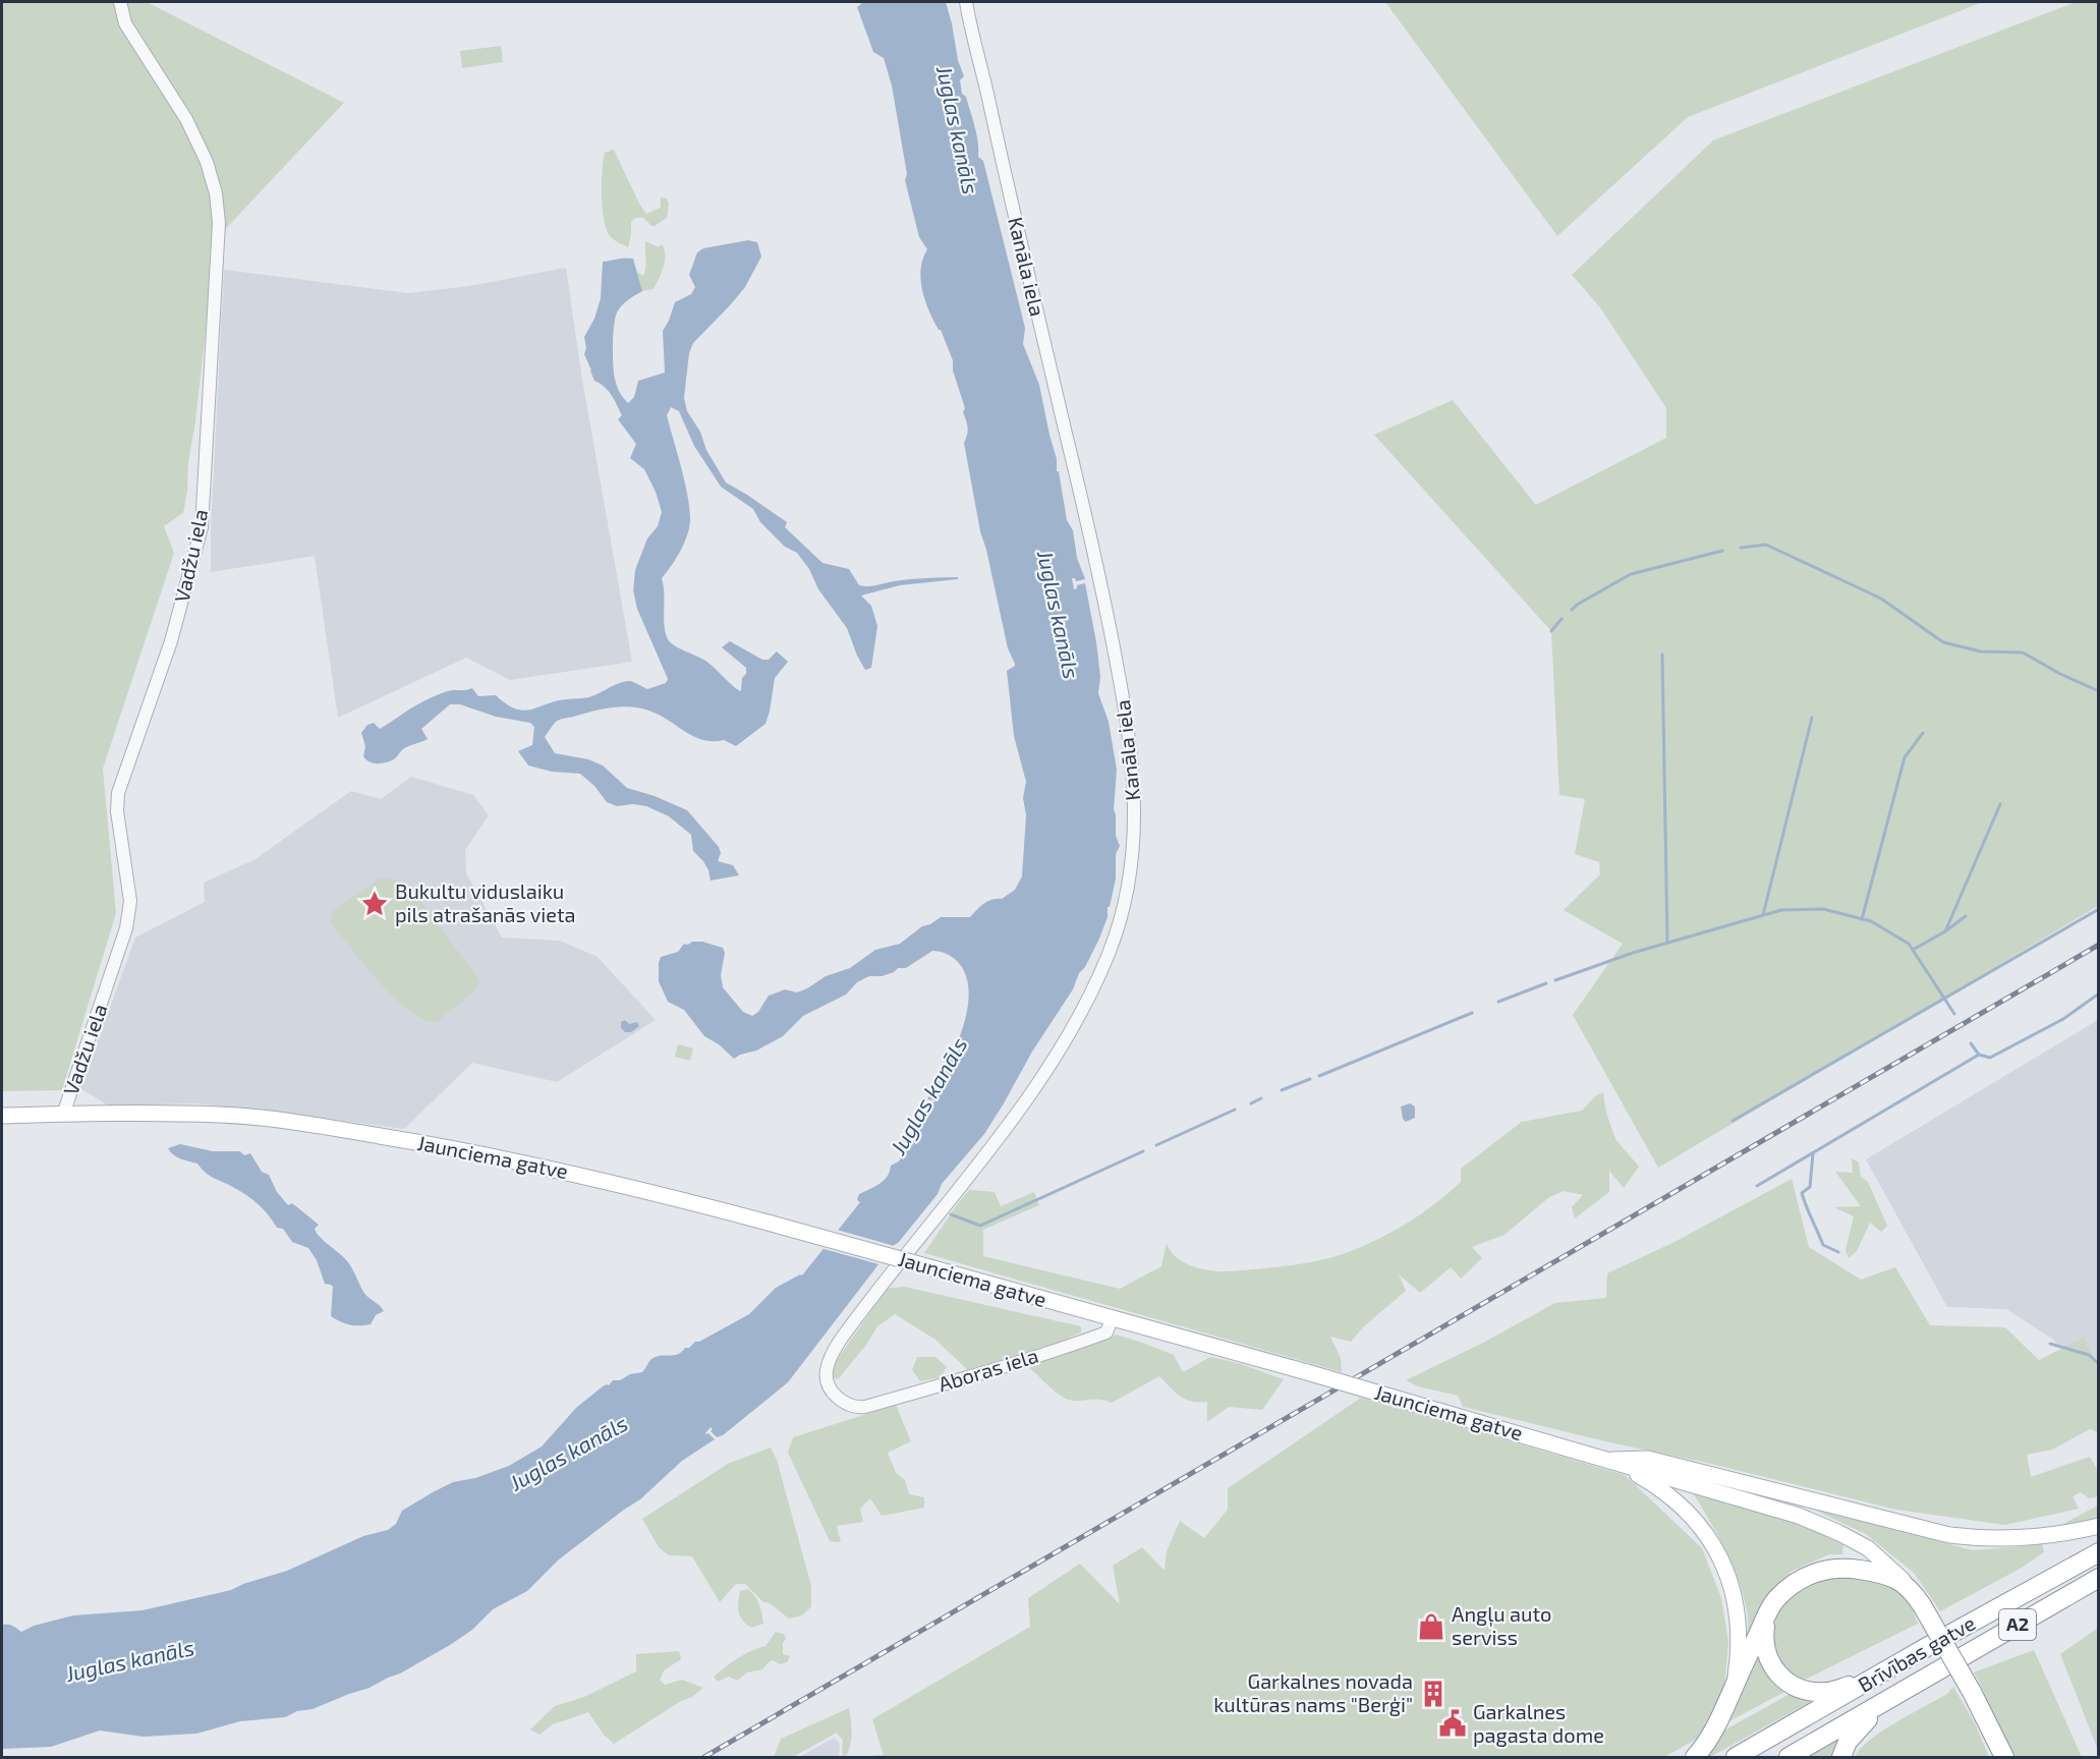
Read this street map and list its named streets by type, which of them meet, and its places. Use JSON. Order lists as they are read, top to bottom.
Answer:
{
  "streets": {
    "highway": ["A2", "Brīvības gatve"],
    "main road": ["Jaunciema gatve"],
    "street": ["Kanāla iela", "Vadžu iela", "Aboras iela"]
  },
  "crossings": [
    ["Kanāla iela", "Aboras iela"],
    ["Vadžu iela", "Jaunciema gatve"],
    ["Jaunciema gatve", "Aboras iela"]
  ],
  "water": ["Juglas kanāls"],
  "places": {
    "place": ["Bukultu viduslaiku pils atrašanās vieta"],
    "shop": ["Angļu auto serviss"],
    "building": ["Garkalnes novada kultūras nams \"Berģi\""],
    "public building": ["Garkalnes pagasta dome"]
  }
}
